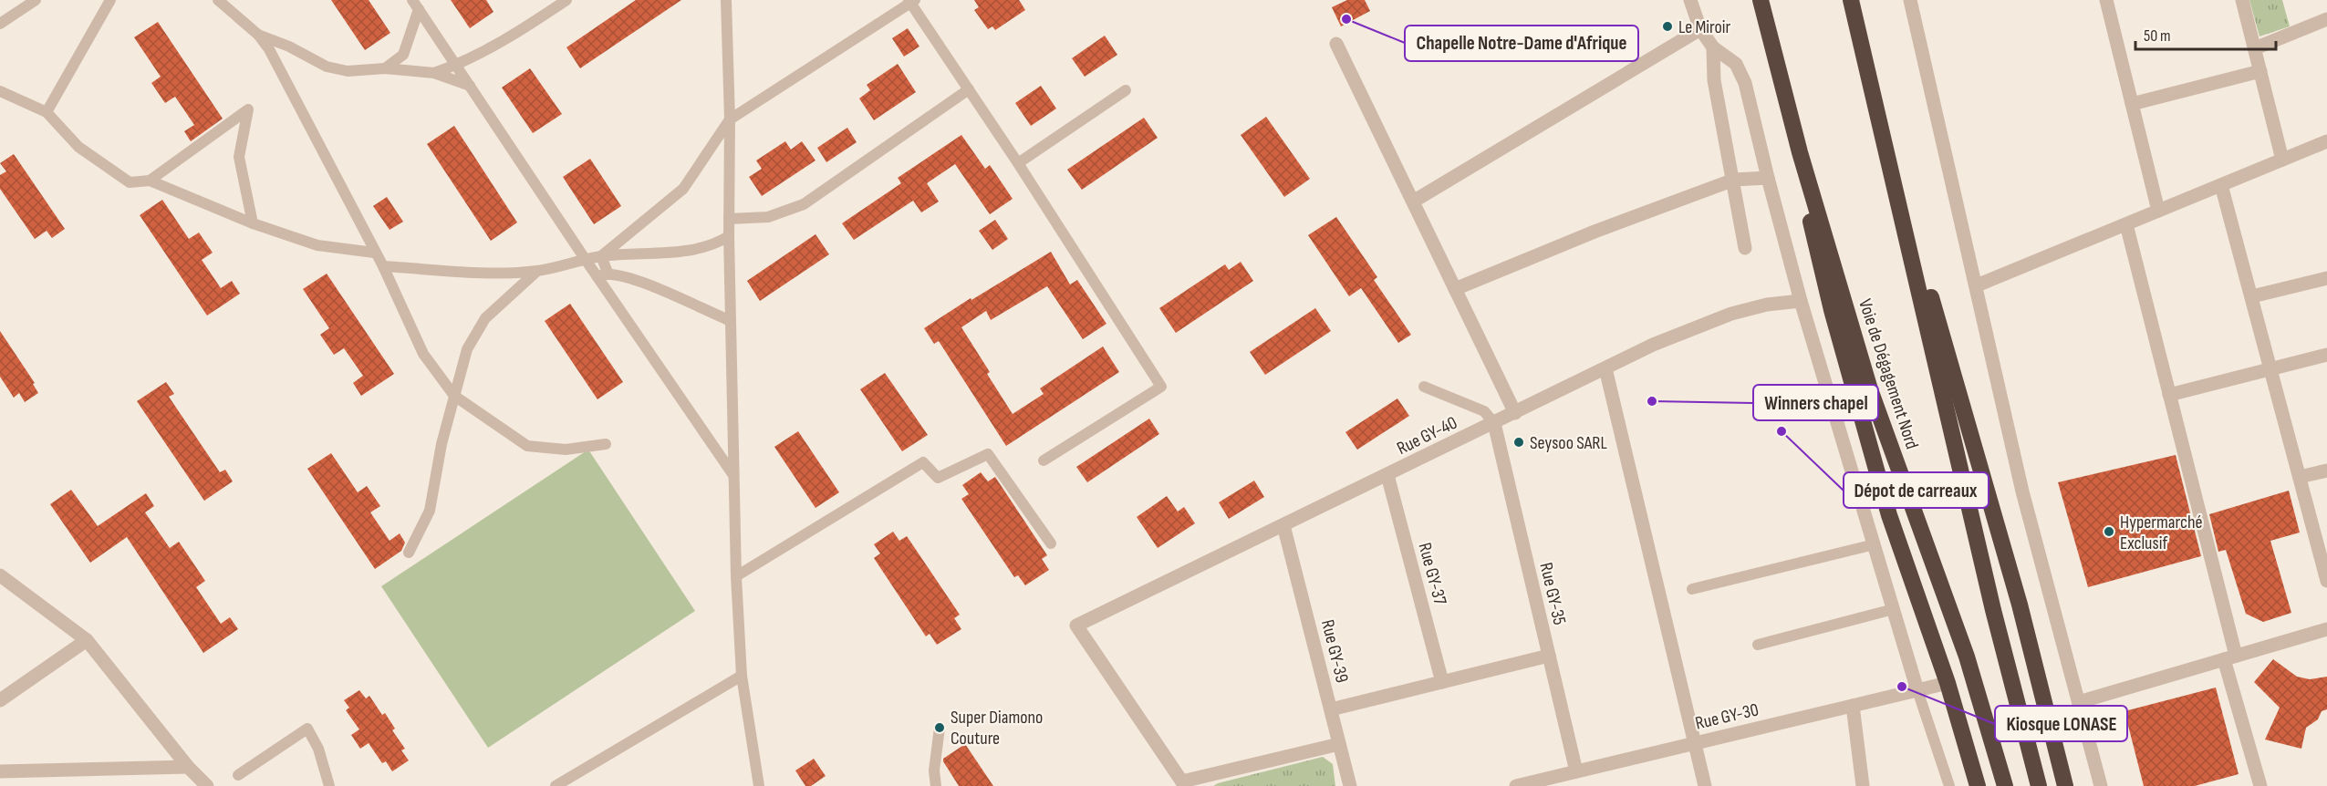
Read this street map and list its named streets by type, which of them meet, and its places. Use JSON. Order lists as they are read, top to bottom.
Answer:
{
  "streets": {
    "highway": ["Voie de Dégagement Nord"],
    "street": [
      "Rue GY-40",
      "Rue GY-37",
      "Rue GY-35",
      "Rue GY-39",
      "Rue GY-30"
    ]
  },
  "crossings": [
    ["Rue GY-40", "Rue GY-37"],
    ["Rue GY-40", "Rue GY-35"],
    ["Rue GY-40", "Rue GY-39"],
    ["Rue GY-35", "Rue GY-30"]
  ],
  "places": [
    "Chapelle Notre-Dame d'Afrique",
    "Le Miroir",
    "Winners chapel",
    "Dépot de carreaux",
    "Seysoo SARL",
    "Hypermarché Exclusif",
    "Kiosque LONASE",
    "Super Diamono Couture"
  ],
  "scale_bar": "50 m"
}
